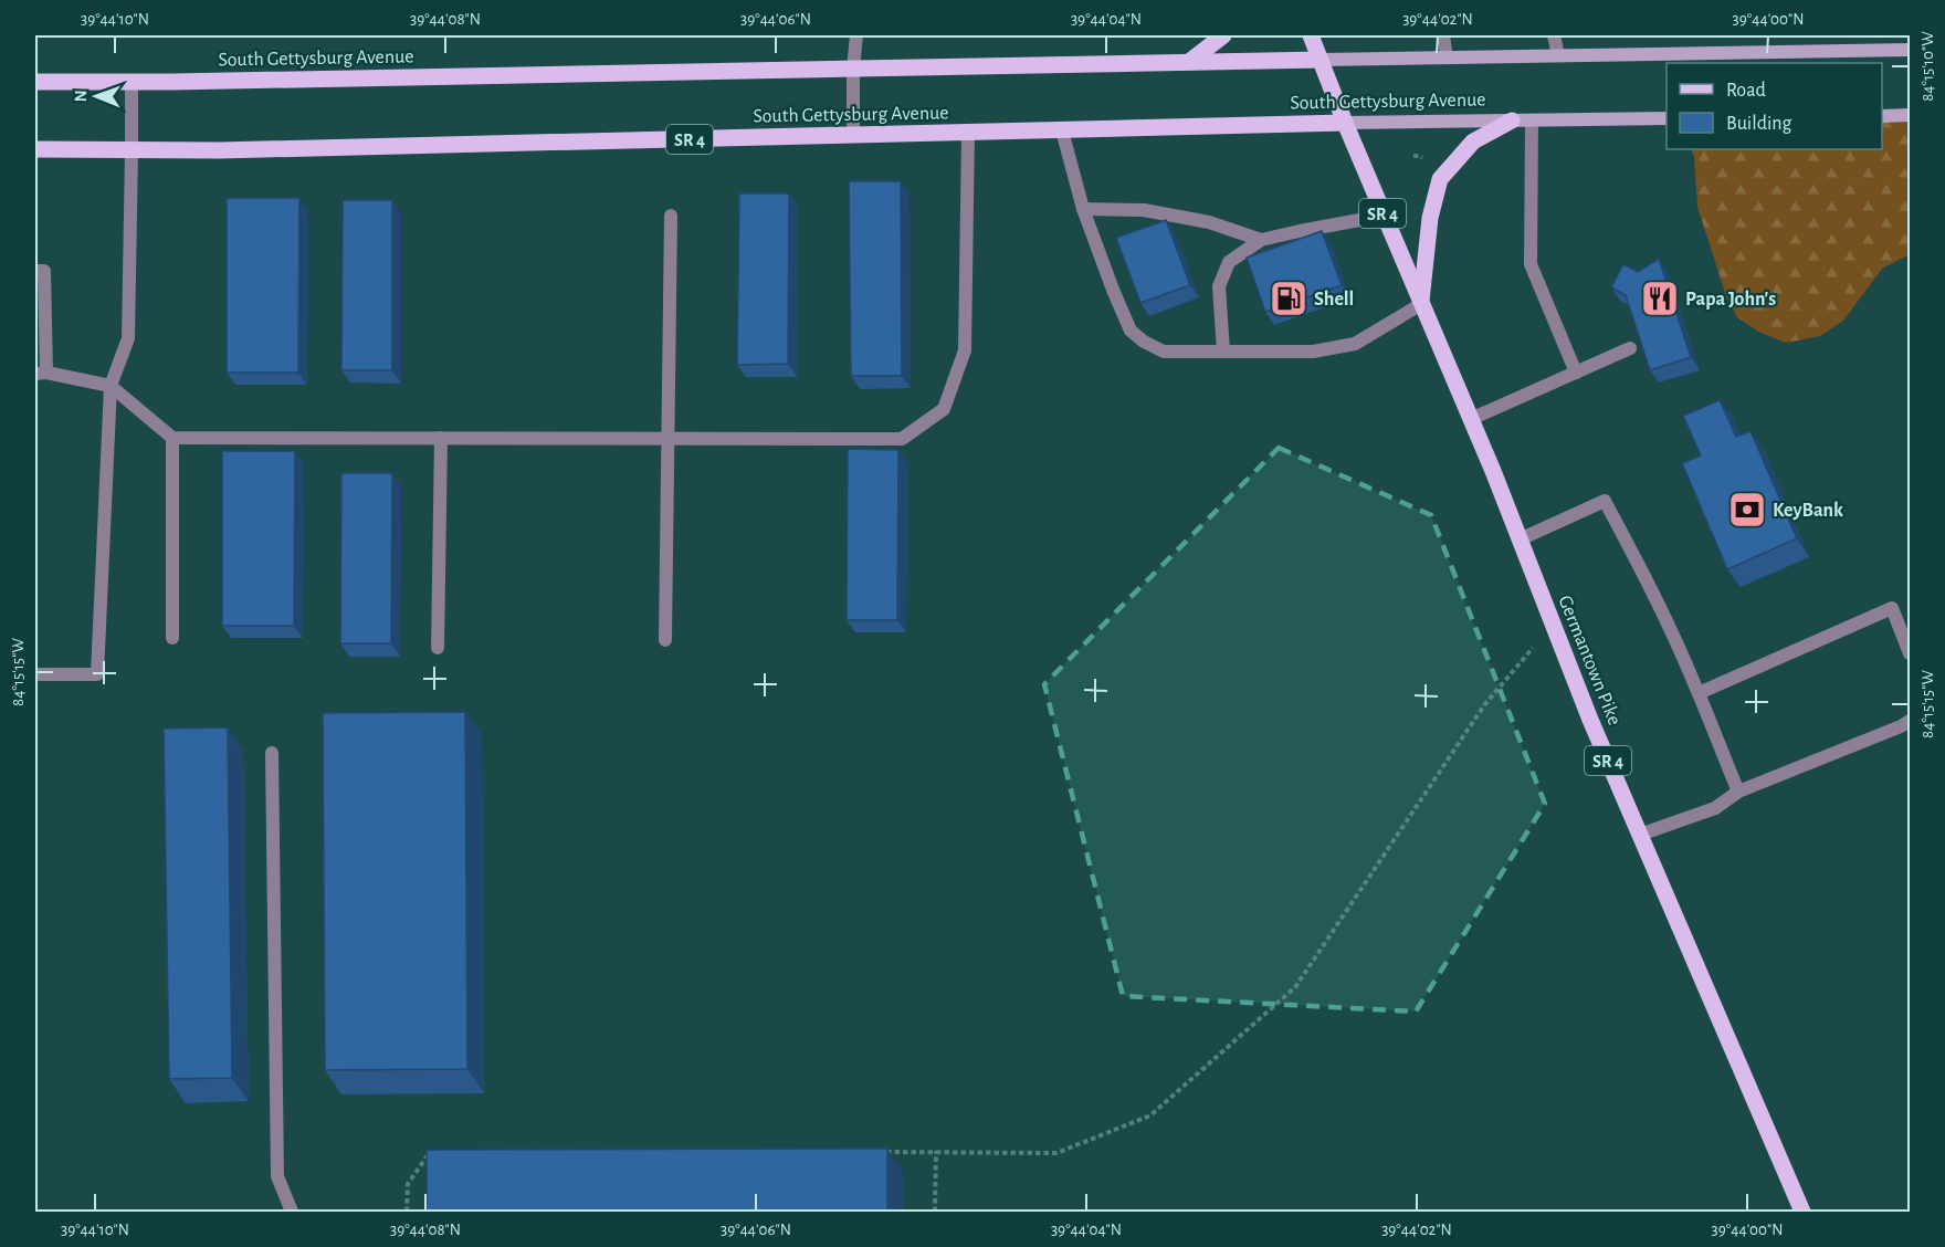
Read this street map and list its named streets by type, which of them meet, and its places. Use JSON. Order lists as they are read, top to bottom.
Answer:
{
  "streets": {
    "main road": ["South Gettysburg Avenue", "SR 4", "Germantown Pike"]
  },
  "crossings": [
    ["South Gettysburg Avenue", "SR 4"],
    ["SR 4", "Germantown Pike"]
  ],
  "places": {
    "fuel station": ["Shell"],
    "restaurant": ["Papa John's"],
    "bank": ["KeyBank"]
  },
  "legend": ["Road", "Building"],
  "north": "left",
  "coordinates": [
    "39°44'10\"N",
    "39°44'08\"N",
    "39°44'06\"N",
    "39°44'04\"N",
    "39°44'02\"N",
    "39°44'00\"N",
    "84°15'10\"W",
    "84°15'15\"W"
  ]
}
